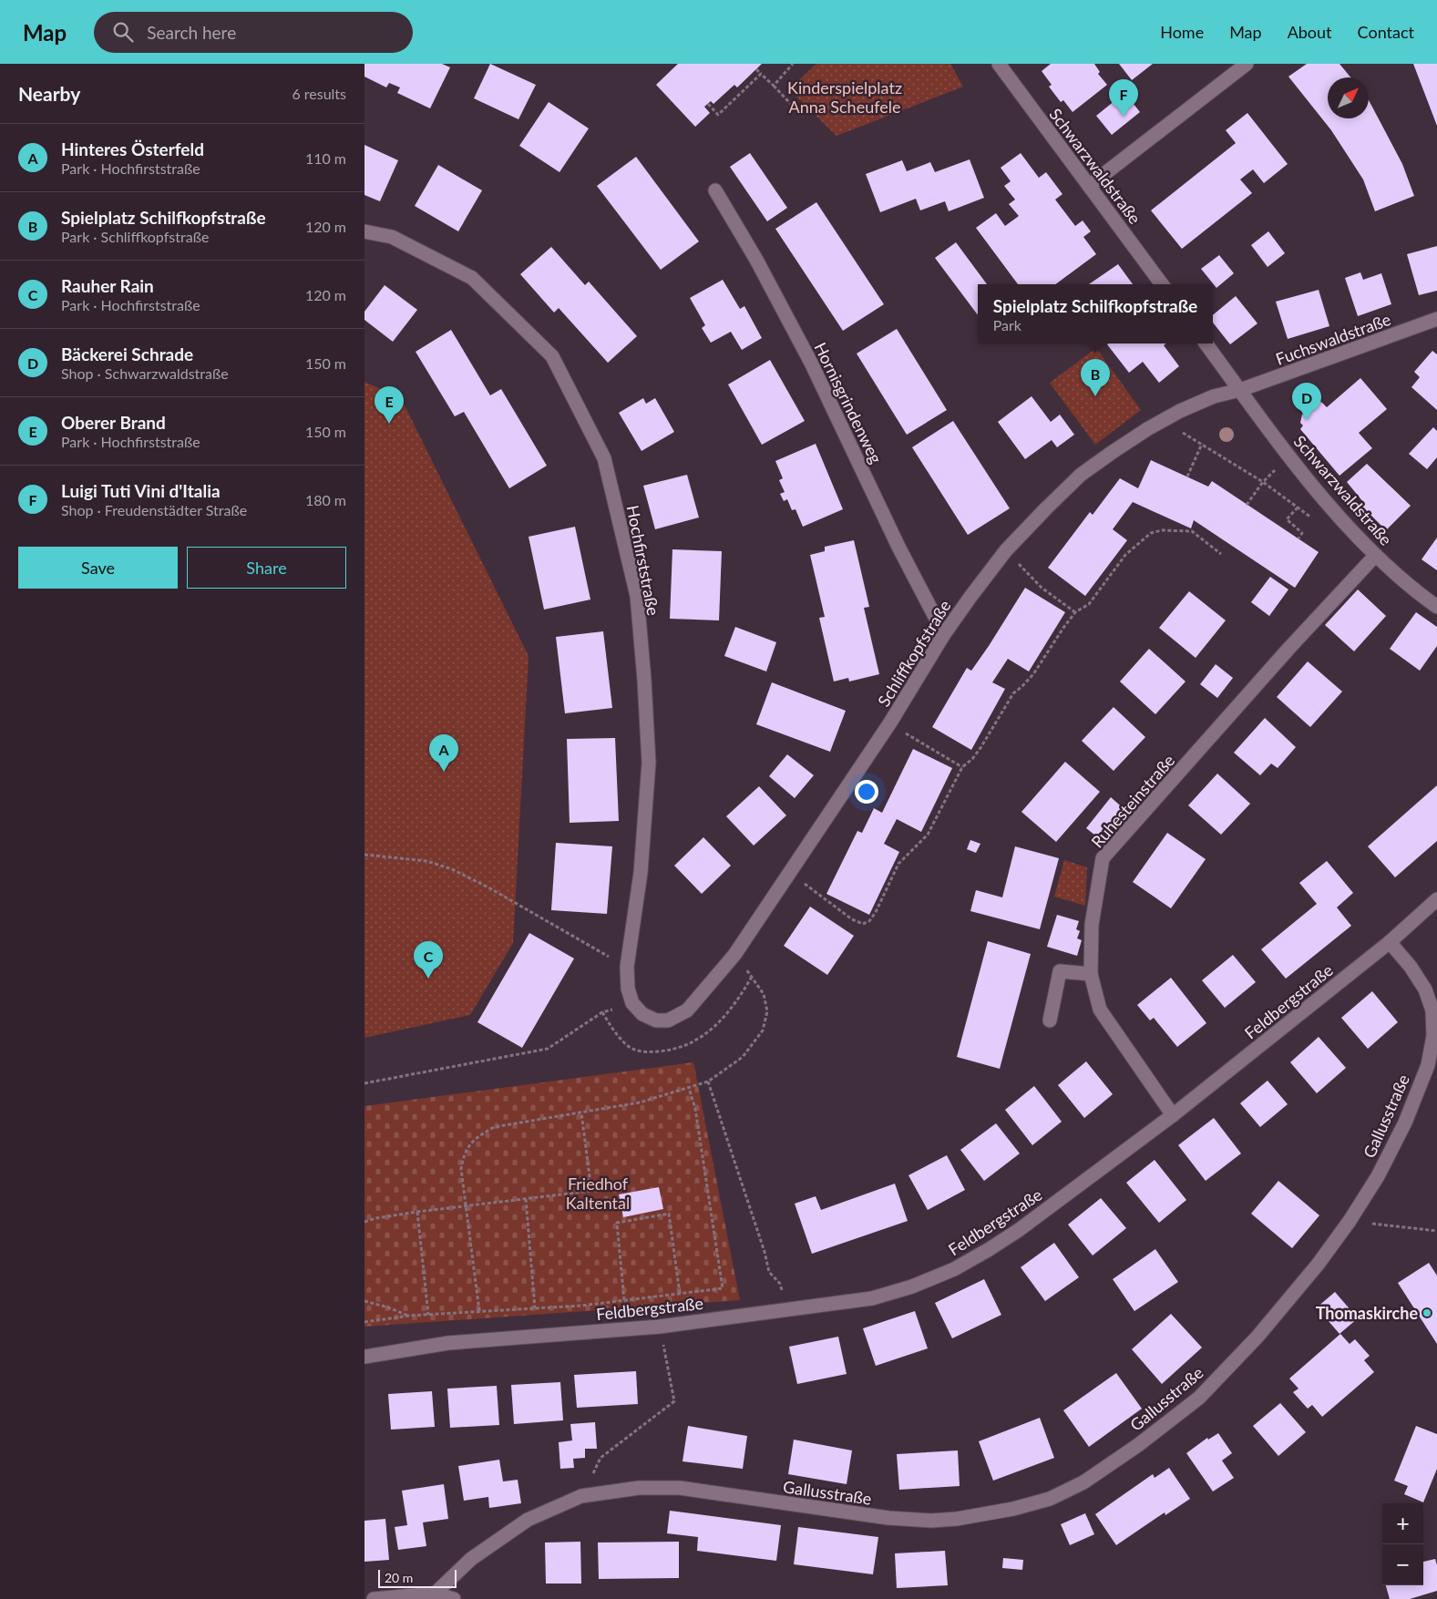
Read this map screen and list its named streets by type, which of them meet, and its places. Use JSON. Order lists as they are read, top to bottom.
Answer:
{
  "streets": {
    "street": [
      "Schwarzwaldstraße",
      "Fuchswaldstraße",
      "Hornisgrindenweg",
      "Hochfirststraße",
      "Schliffkopfstraße",
      "Ruhesteinstraße",
      "Feldbergstraße",
      "Gallusstraße"
    ]
  },
  "crossings": [
    ["Schwarzwaldstraße", "Fuchswaldstraße"],
    ["Schwarzwaldstraße", "Schliffkopfstraße"],
    ["Schwarzwaldstraße", "Ruhesteinstraße"],
    ["Fuchswaldstraße", "Schliffkopfstraße"],
    ["Hornisgrindenweg", "Schliffkopfstraße"],
    ["Hochfirststraße", "Schliffkopfstraße"],
    ["Ruhesteinstraße", "Feldbergstraße"],
    ["Feldbergstraße", "Gallusstraße"]
  ],
  "parks": ["Kinderspielplatz Anna Scheufele", "Friedhof Kaltental"],
  "places": ["Thomaskirche"],
  "scale_bar": "20 m",
  "north": "top right",
  "page": {
    "header": "Map",
    "search": "Search here",
    "nav": [
      "Home",
      "Map",
      "About",
      "Contact"
    ],
    "heading": ["Nearby", "6 results"],
    "pins": [
      "F",
      "B",
      "D",
      "E",
      "A",
      "C"
    ],
    "list": [
      {
        "mark": "A",
        "name": "Hinteres Österfeld",
        "note": "Park · Hochfirststraße",
        "value": "110 m"
      },
      {
        "mark": "B",
        "name": "Spielplatz Schilfkopfstraße",
        "note": "Park · Schliffkopfstraße",
        "value": "120 m"
      },
      {
        "mark": "C",
        "name": "Rauher Rain",
        "note": "Park · Hochfirststraße",
        "value": "120 m"
      },
      {
        "mark": "D",
        "name": "Bäckerei Schrade",
        "note": "Shop · Schwarzwaldstraße",
        "value": "150 m"
      },
      {
        "mark": "E",
        "name": "Oberer Brand",
        "note": "Park · Hochfirststraße",
        "value": "150 m"
      },
      {
        "mark": "F",
        "name": "Luigi Tuti Vini d'Italia",
        "note": "Shop · Freudenstädter Straße",
        "value": "180 m"
      }
    ],
    "popup": ["Spielplatz Schilfkopfstraße", "Park"],
    "buttons": ["Save", "Share"],
    "map_buttons": ["+", "−"],
    "scale": "20 m"
  }
}
